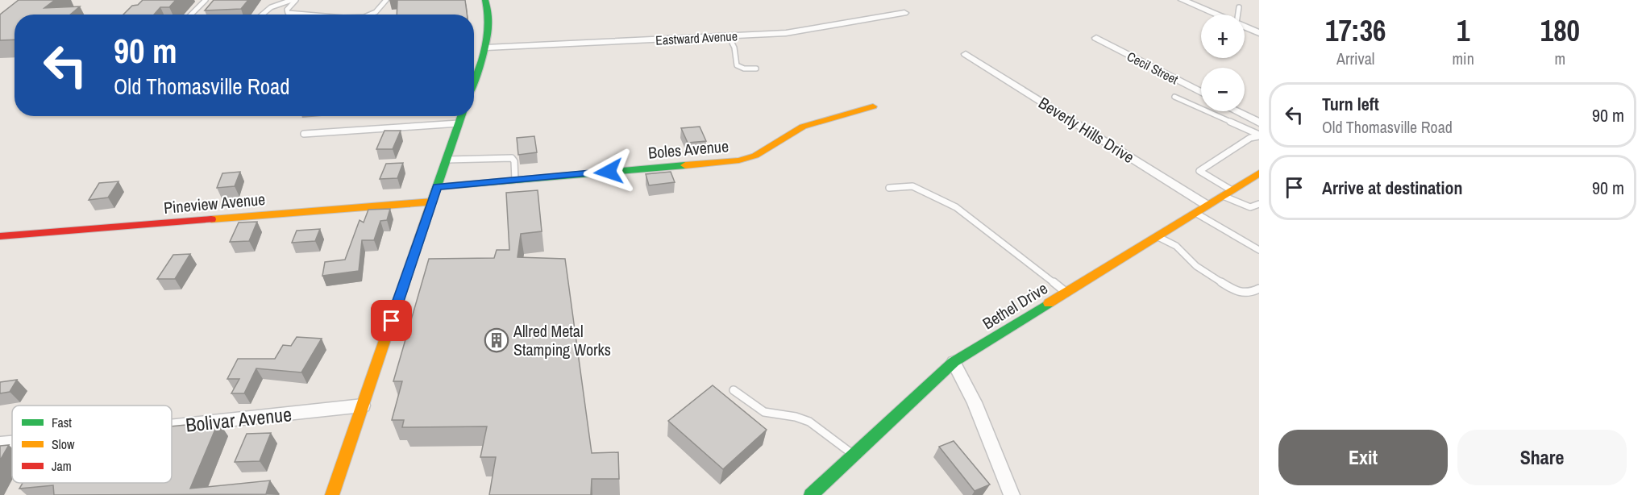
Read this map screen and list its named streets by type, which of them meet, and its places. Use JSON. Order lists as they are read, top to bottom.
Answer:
{
  "streets": {
    "street": [
      "Eastward Avenue",
      "Cecil Street",
      "Beverly Hills Drive",
      "Boles Avenue",
      "Pineview Avenue",
      "Bethel Drive",
      "Bolivar Avenue"
    ]
  },
  "crossings": [
    ["Beverly Hills Drive", "Bethel Drive"]
  ],
  "places": {
    "building": ["Allred Metal Stamping Works"]
  },
  "legend": ["Fast", "Slow", "Jam"],
  "page": {
    "eta": [
      "17:36",
      "Arrival",
      "1",
      "min",
      "180",
      "m"
    ],
    "map_buttons": ["+", "−"],
    "turn": ["90 m", "Old Thomasville Road"],
    "list": [
      {
        "name": "Turn left",
        "note": "Old Thomasville Road",
        "value": "90 m"
      },
      {
        "name": "Arrive at destination",
        "value": "90 m"
      }
    ],
    "buttons": ["Exit", "Share"]
  }
}
